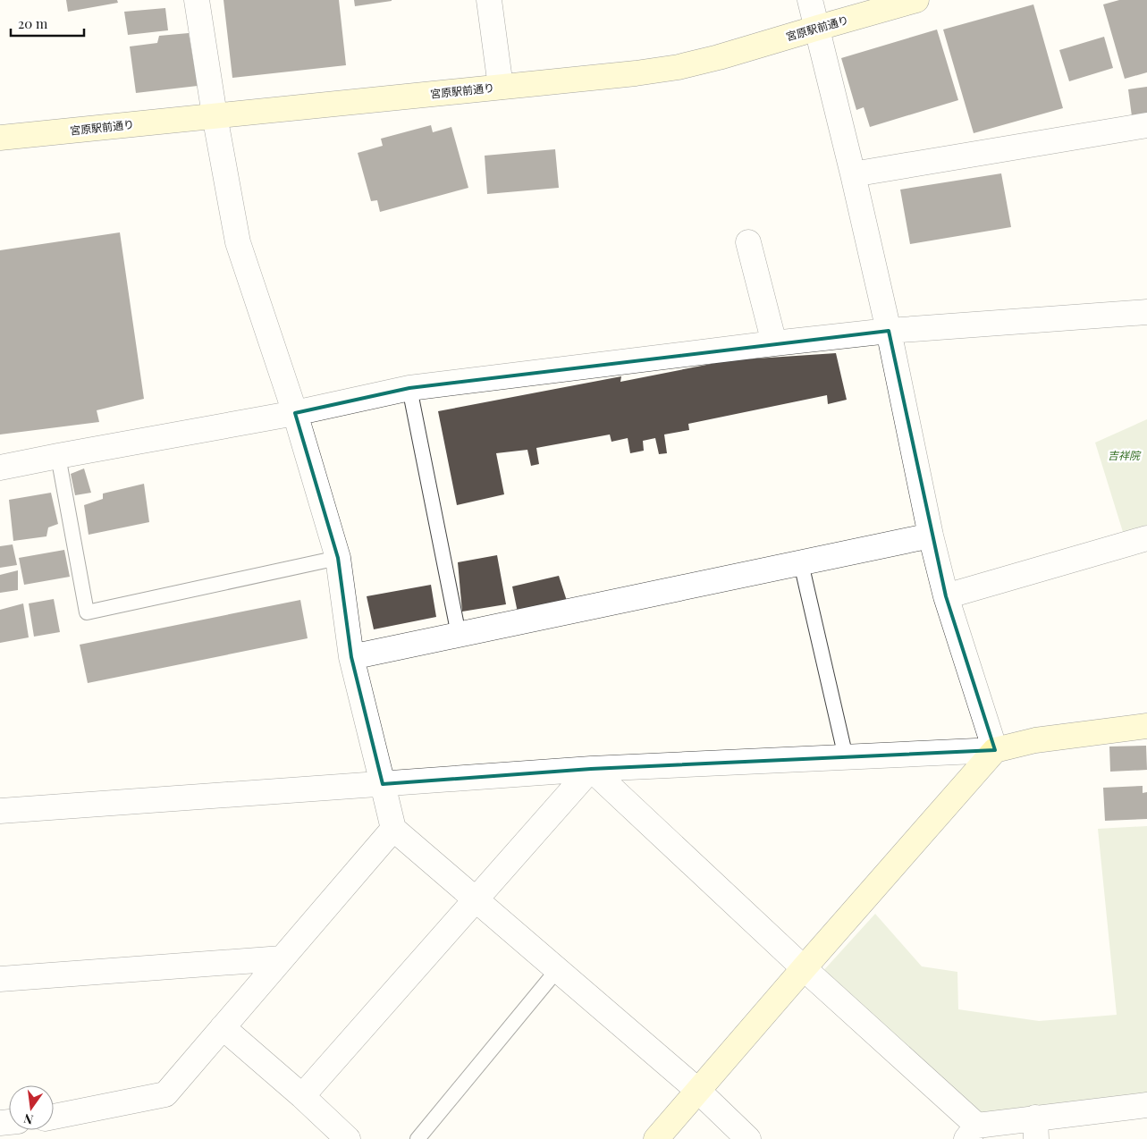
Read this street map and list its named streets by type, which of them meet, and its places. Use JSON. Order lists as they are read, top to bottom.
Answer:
{
  "streets": {
    "street": ["宮原駅前通り"]
  },
  "parks": ["吉祥院"],
  "scale_bar": "20 m",
  "north": "bottom"
}
